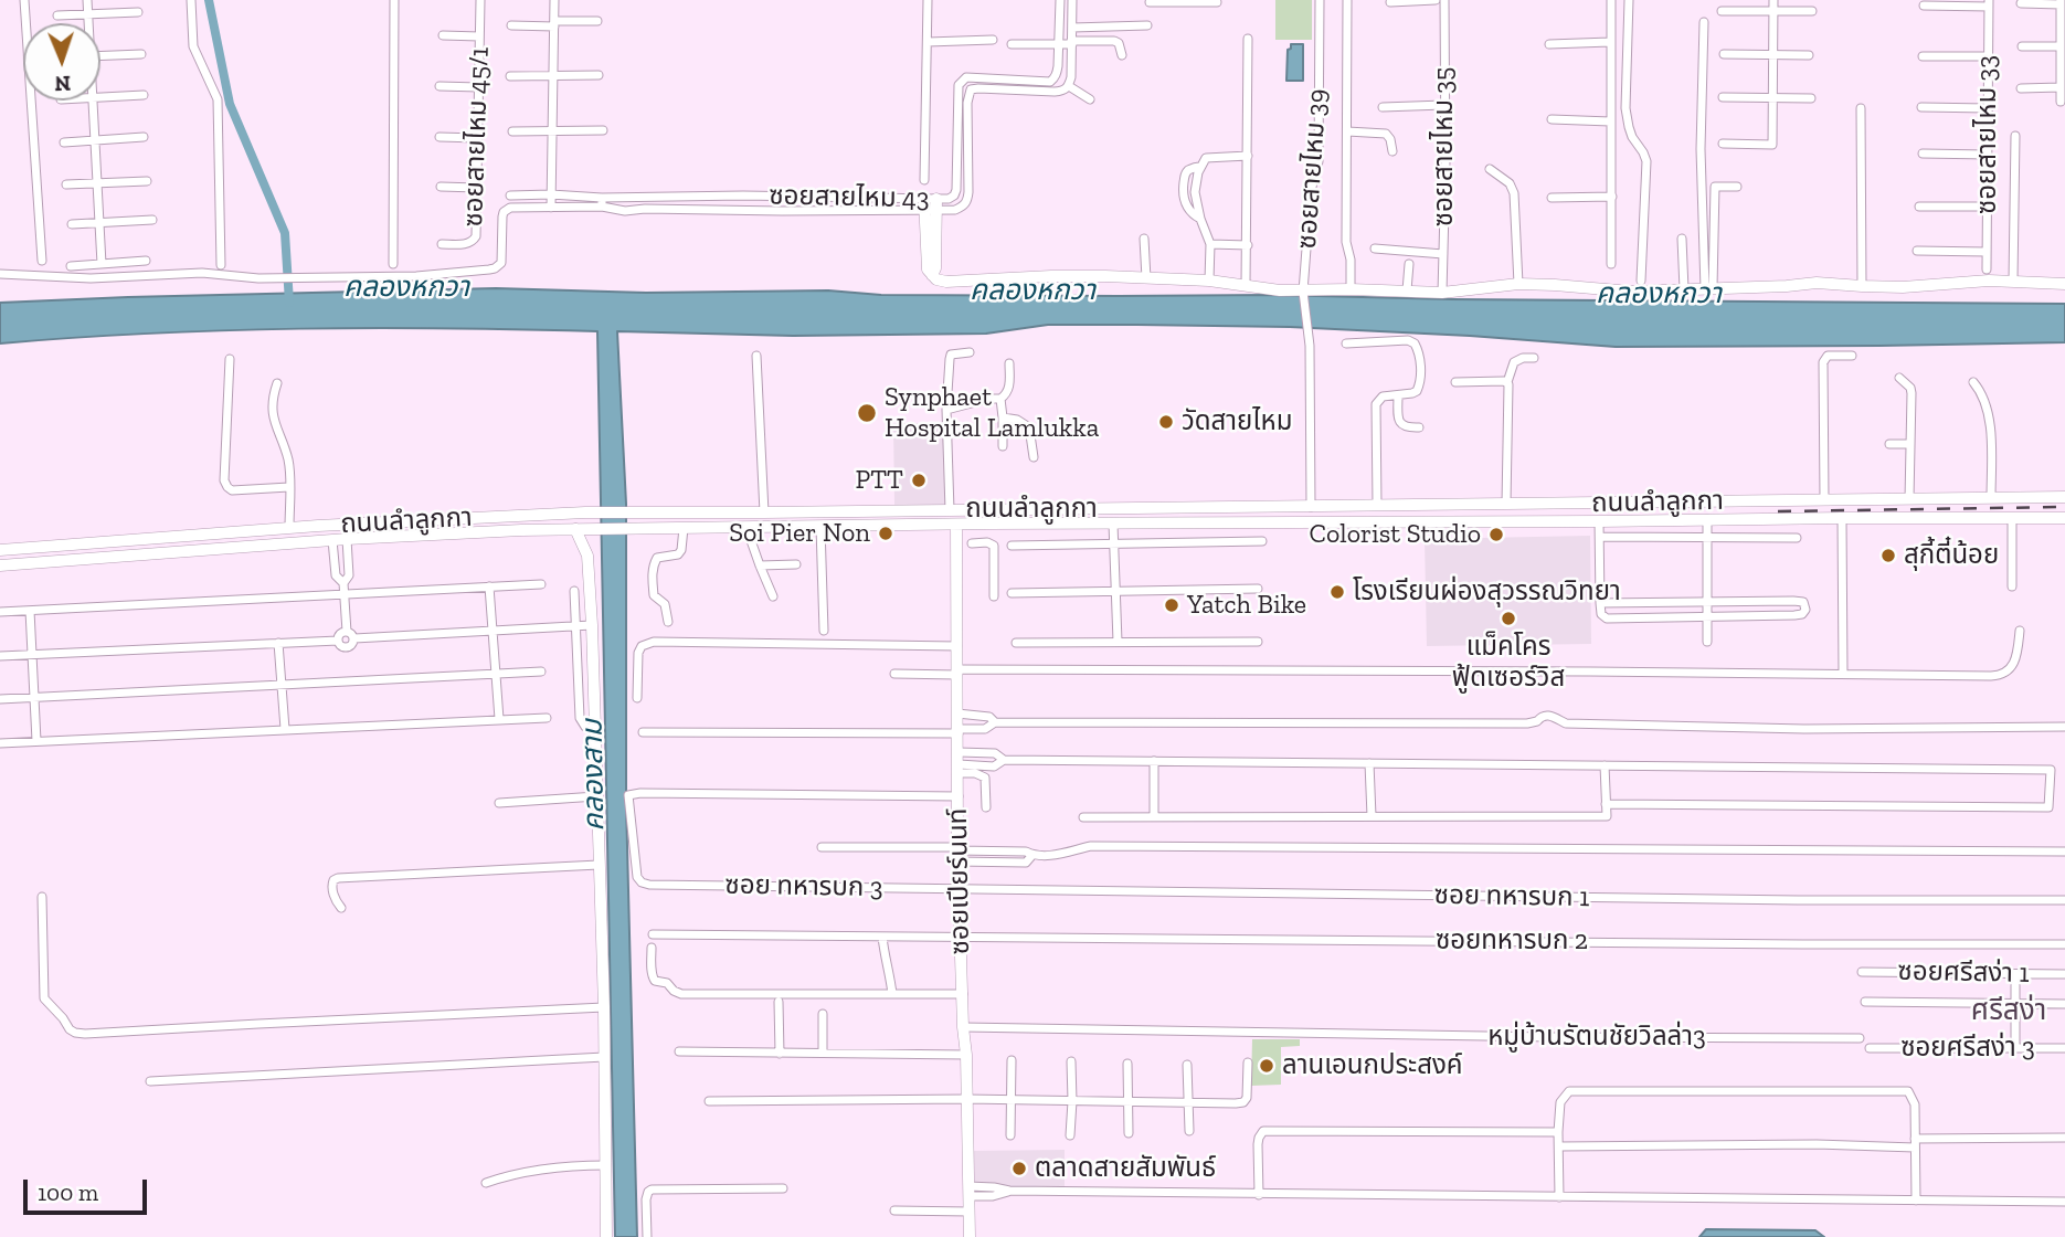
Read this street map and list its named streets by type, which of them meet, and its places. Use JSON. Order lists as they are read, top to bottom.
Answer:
{
  "streets": {
    "main road": ["ถนนลำลูกกา", "ซอยเปียร์นนท์"],
    "street": [
      "ซอยสายไหม 33",
      "ซอยสายไหม 45/1",
      "ซอยสายไหม 35",
      "ซอยสายไหม 39",
      "ซอยสายไหม 43",
      "ซอย ทหารบก 3",
      "ซอย ทหารบก 1",
      "ซอยทหารบก 2",
      "ซอยศรีสง่า 1",
      "หมู่บ้านรัตนชัยวิลล่า3",
      "ซอยศรีสง่า 3"
    ]
  },
  "crossings": [
    ["ซอยสายไหม 39", "ถนนลำลูกกา"],
    ["ถนนลำลูกกา", "ซอยเปียร์นนท์"],
    ["ซอยเปียร์นนท์", "ซอย ทหารบก 3"],
    ["ซอยเปียร์นนท์", "ซอย ทหารบก 1"],
    ["ซอยเปียร์นนท์", "ซอยทหารบก 2"],
    ["ซอยเปียร์นนท์", "หมู่บ้านรัตนชัยวิลล่า3"],
    ["ซอย ทหารบก 3", "ซอย ทหารบก 1"]
  ],
  "districts": ["ศรีสง่า"],
  "water": ["คลองหกวา", "คลองสาม"],
  "places": [
    "Synphaet Hospital Lamlukka",
    "วัดสายไหม",
    "PTT",
    "Soi Pier Non",
    "Colorist Studio",
    "สุกี้ตี๋น้อย",
    "โรงเรียนผ่องสุวรรณวิทยา",
    "Yatch Bike",
    "แม็คโคร ฟู้ดเซอร์วิส",
    "ลานเอนกประสงค์",
    "ตลาดสายสัมพันธ์"
  ],
  "scale_bar": "100 m",
  "north": "bottom"
}
